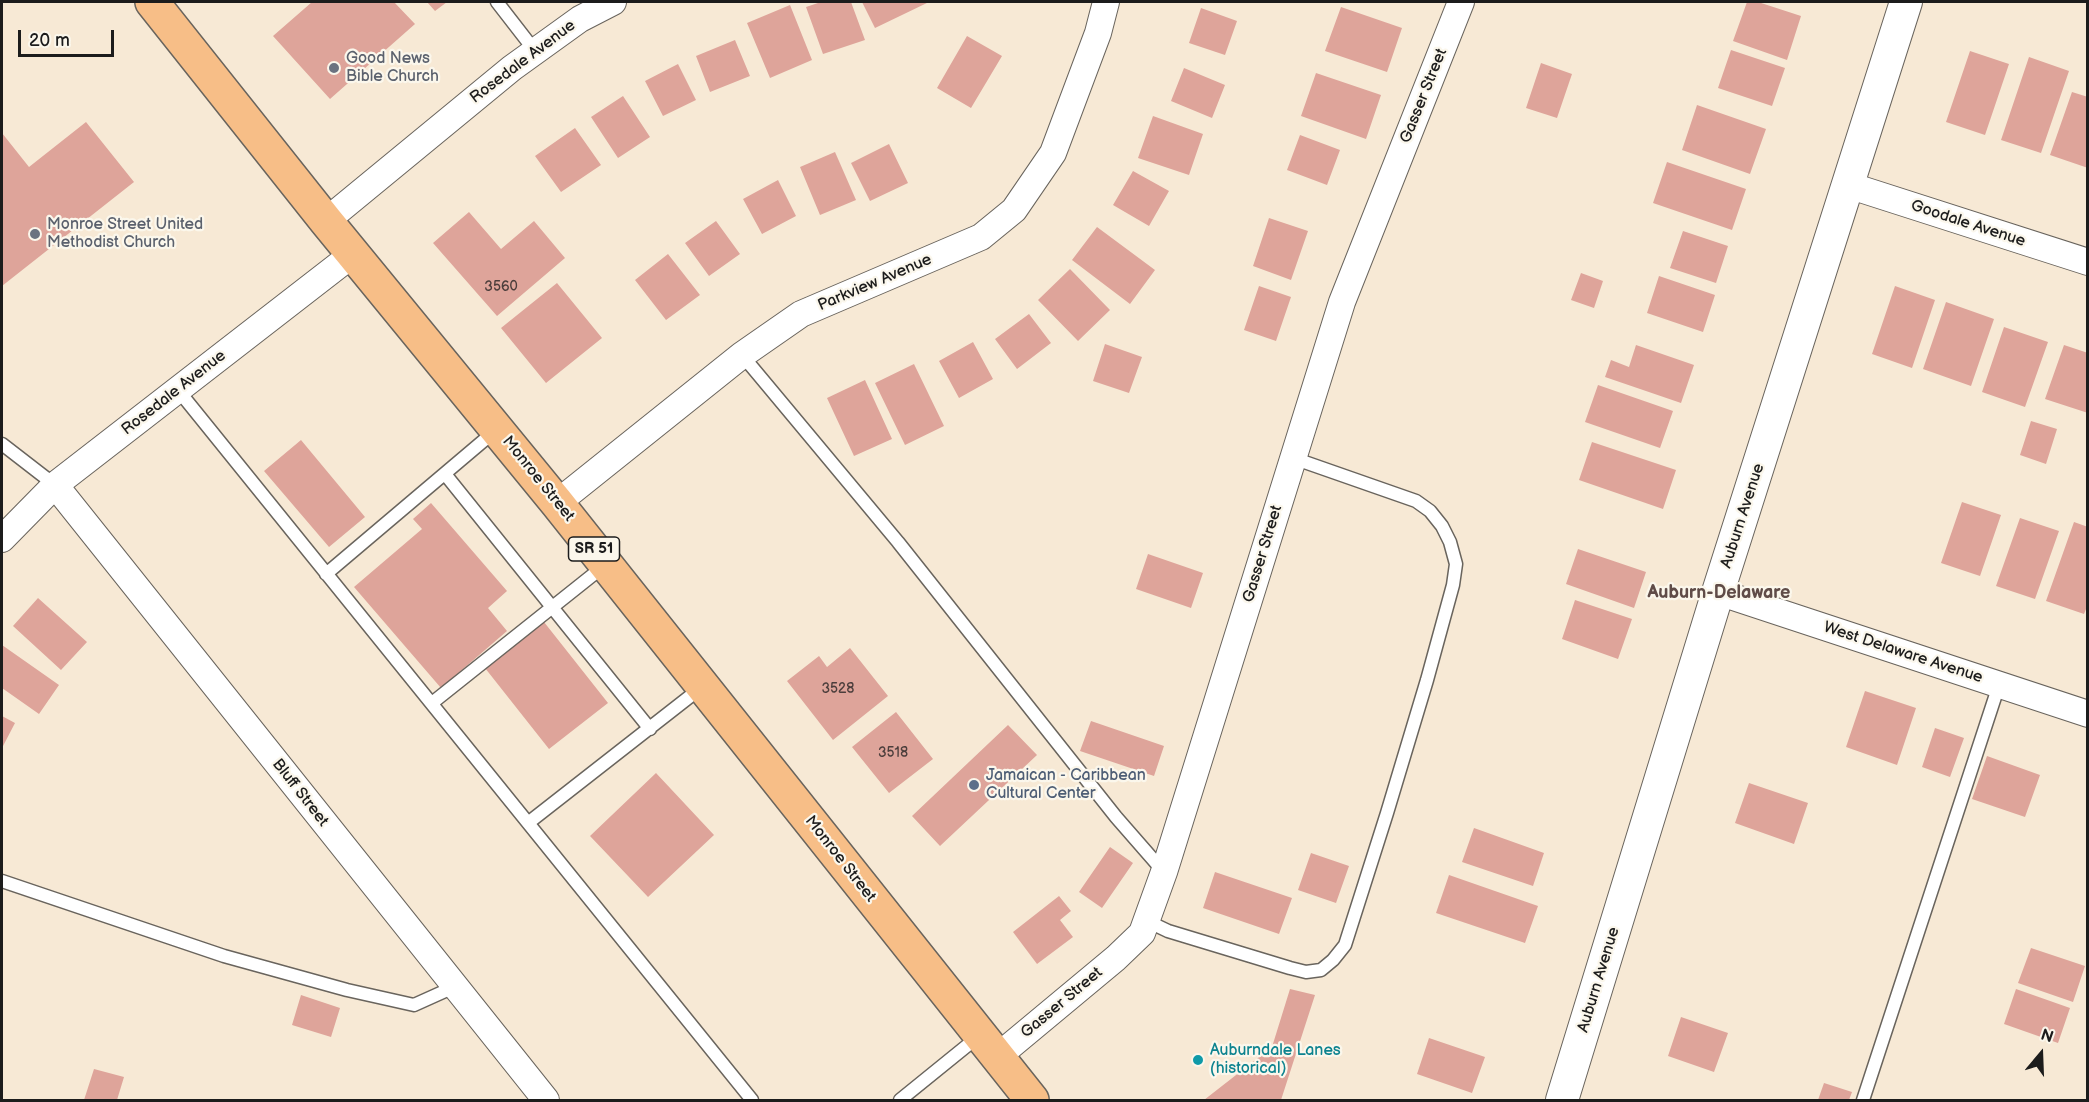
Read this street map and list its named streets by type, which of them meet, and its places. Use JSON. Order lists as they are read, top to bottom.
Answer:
{
  "streets": {
    "main road": ["Monroe Street", "SR 51"],
    "street": [
      "Rosedale Avenue",
      "Gasser Street",
      "Goodale Avenue",
      "Parkview Avenue",
      "Auburn Avenue",
      "West Delaware Avenue",
      "Bluff Street"
    ]
  },
  "crossings": [
    ["Rosedale Avenue", "Monroe Street"],
    ["Rosedale Avenue", "Bluff Street"],
    ["Gasser Street", "Monroe Street"],
    ["Goodale Avenue", "Auburn Avenue"],
    ["Parkview Avenue", "Monroe Street"],
    ["Auburn Avenue", "West Delaware Avenue"]
  ],
  "districts": ["Auburn-Delaware"],
  "places": [
    "Good News Bible Church",
    "Monroe Street United Methodist Church",
    "Jamaican - Caribbean Cultural Center",
    "Auburndale Lanes (historical)"
  ],
  "house_numbers": ["3560", "3528", "3518"],
  "scale_bar": "20 m",
  "north": "top"
}
